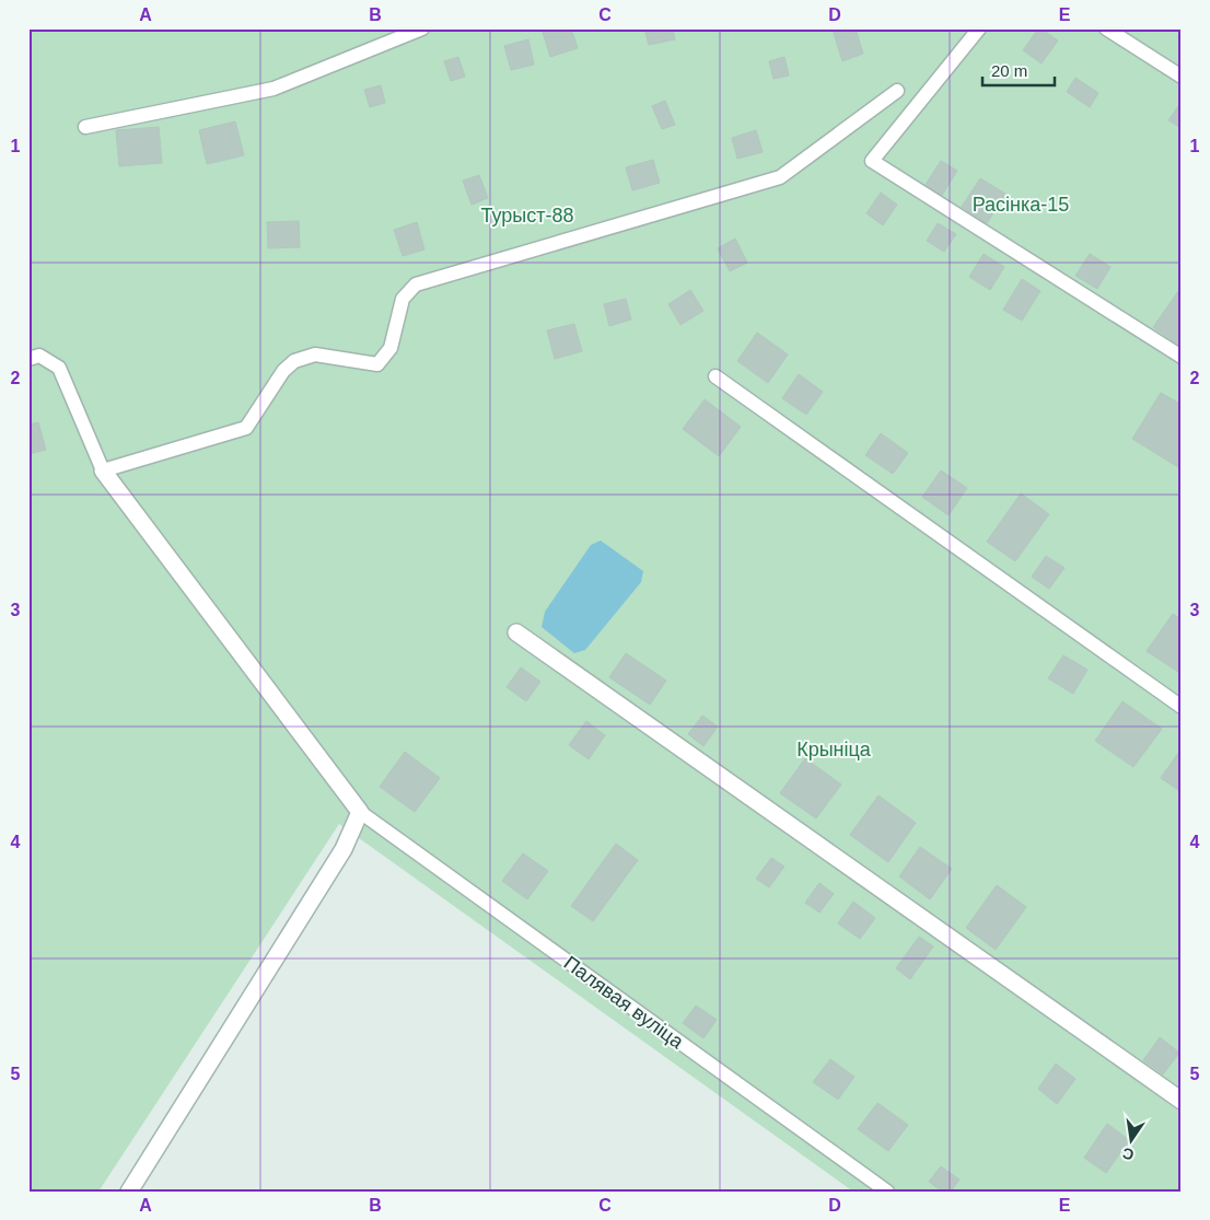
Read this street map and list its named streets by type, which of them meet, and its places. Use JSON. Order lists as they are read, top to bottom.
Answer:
{
  "streets": {
    "lane": ["Палявая вуліца"]
  },
  "parks": ["Расінка-15", "Турыст-88", "Крыніца"],
  "scale_bar": "20 m",
  "north": "bottom",
  "grid": {
    "columns": [
      "A",
      "B",
      "C",
      "D",
      "E"
    ],
    "rows": [
      "1",
      "2",
      "3",
      "4",
      "5"
    ]
  }
}
